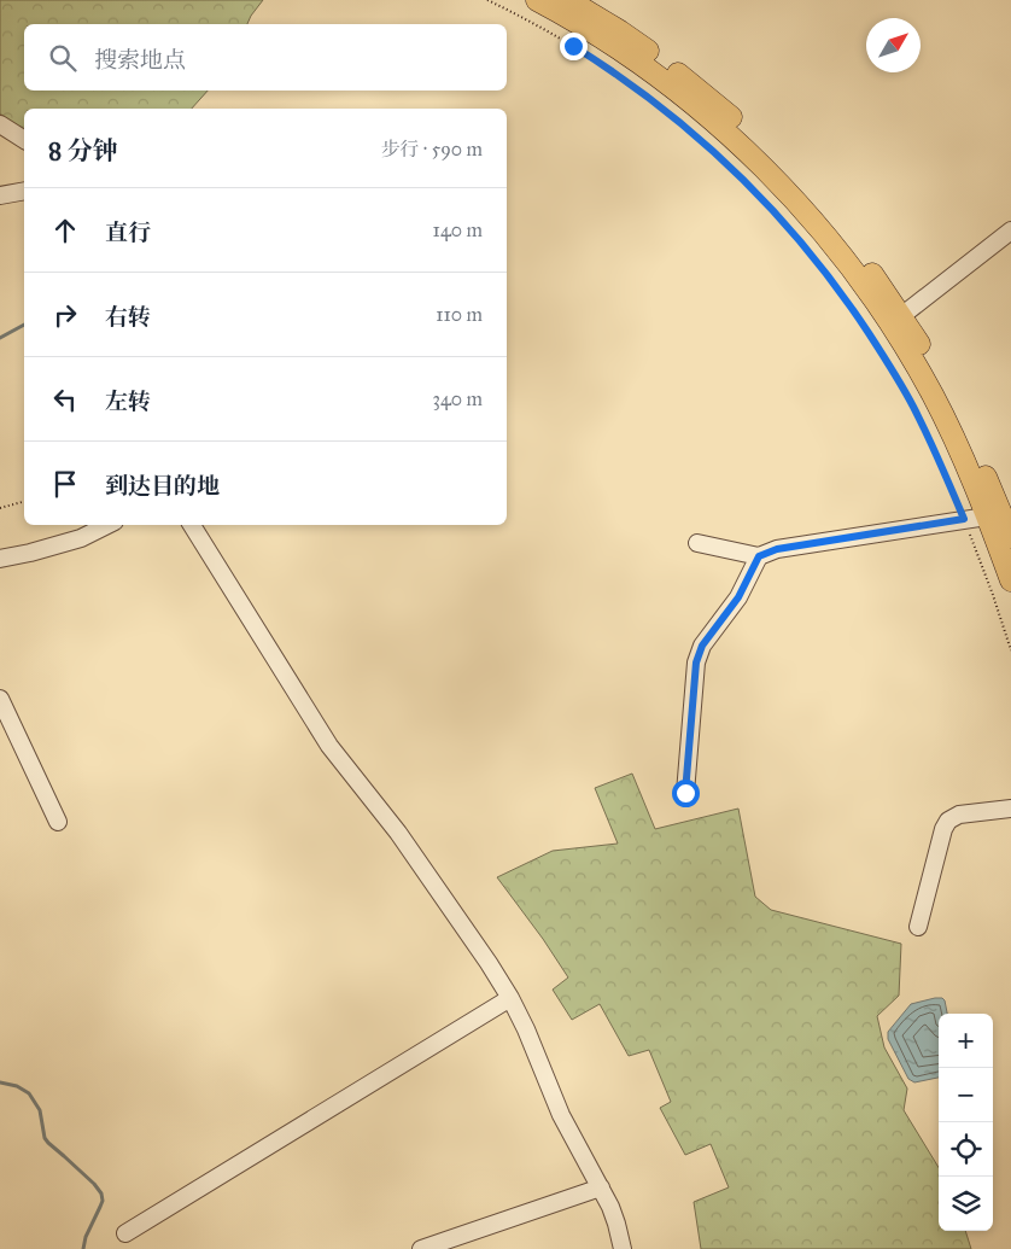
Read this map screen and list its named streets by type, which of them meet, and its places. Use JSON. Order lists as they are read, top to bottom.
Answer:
{
  "north": "top right",
  "page": {
    "search": "搜索地点",
    "heading": ["8 分钟", "步行 · 590 m"],
    "list": [
      ["直行", "140 m"],
      ["右转", "110 m"],
      ["左转", "340 m"],
      "到达目的地"
    ],
    "map_buttons": ["+", "−"]
  }
}
